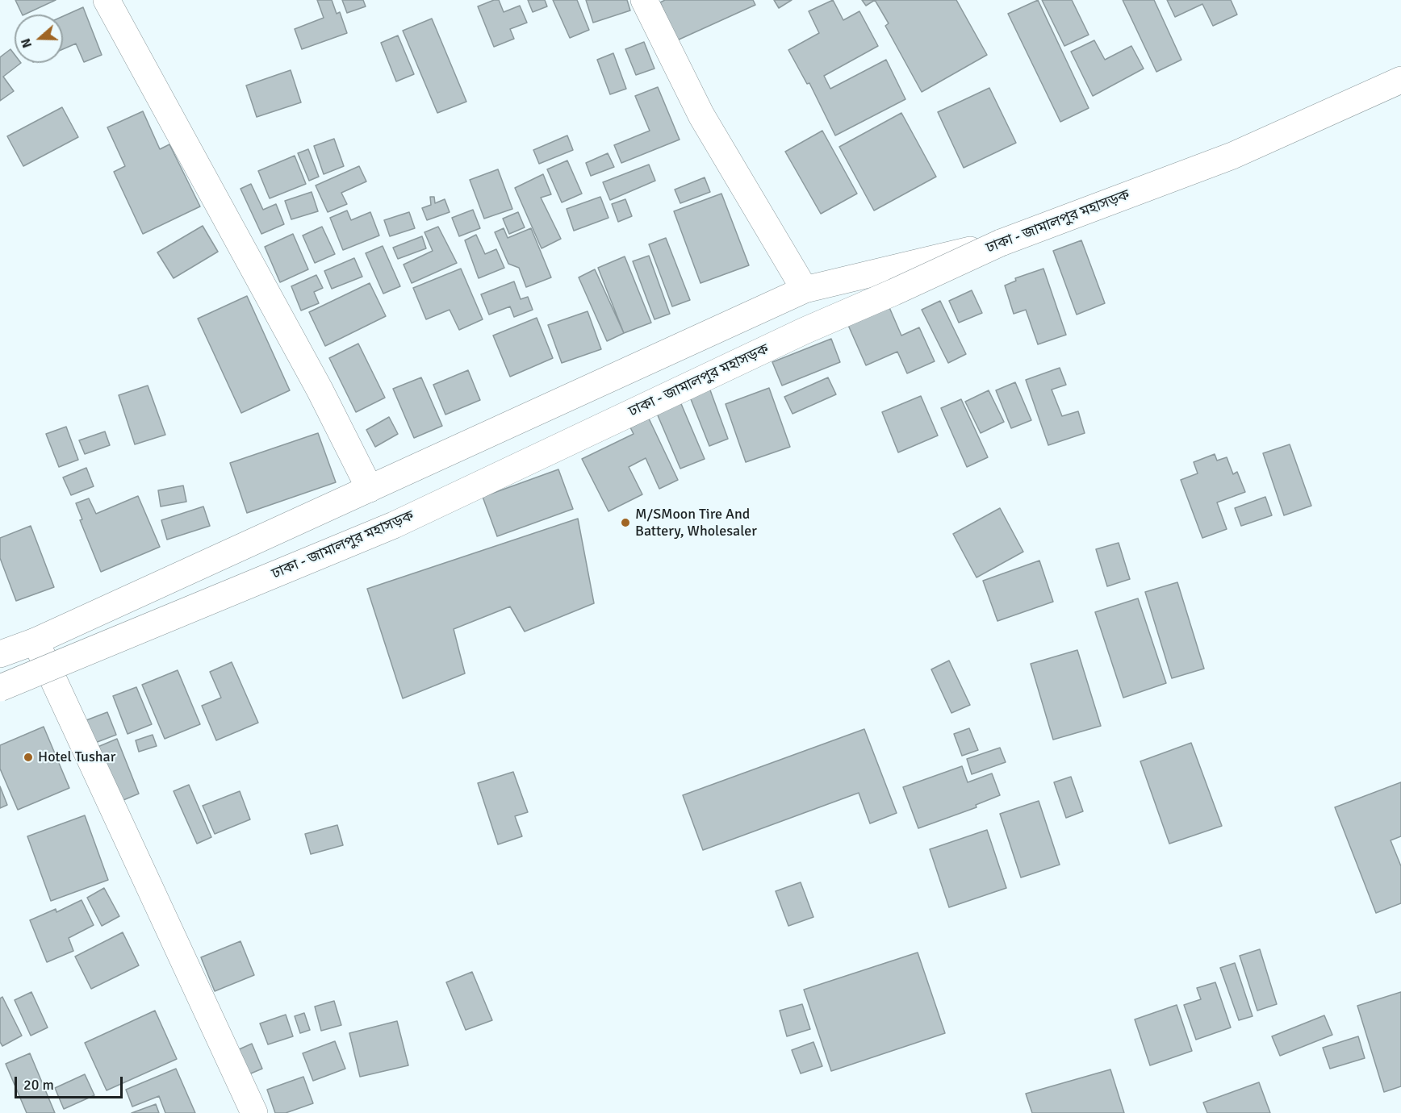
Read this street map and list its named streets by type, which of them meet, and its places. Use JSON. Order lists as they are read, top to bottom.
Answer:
{
  "streets": {
    "main road": ["ঢাকা - জামালপুর মহাসড়ক"]
  },
  "places": ["M/SMoon Tire And Battery, Wholesaler", "Hotel Tushar"],
  "scale_bar": "20 m",
  "north": "left"
}
